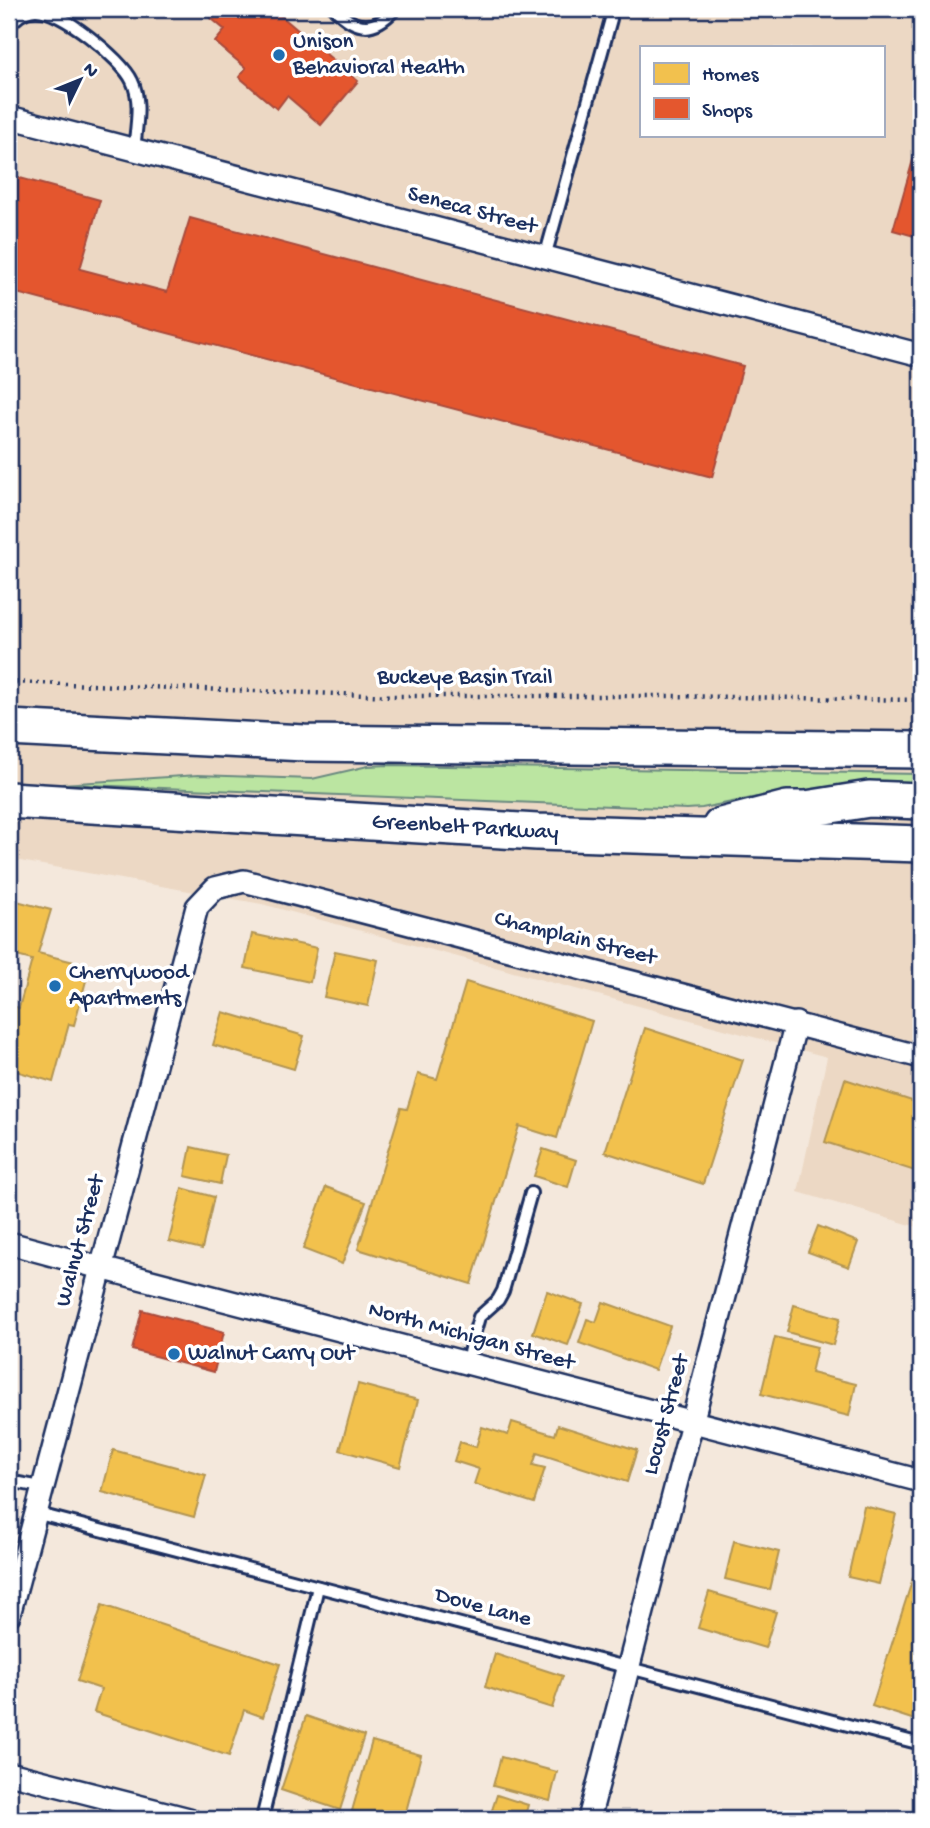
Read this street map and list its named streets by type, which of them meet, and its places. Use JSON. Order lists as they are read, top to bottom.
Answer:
{
  "streets": {
    "main road": ["Greenbelt Parkway"],
    "street": [
      "Seneca Street",
      "Champlain Street",
      "Walnut Street",
      "North Michigan Street",
      "Locust Street"
    ],
    "lane": ["Dove Lane"],
    "path": ["Buckeye Basin Trail"]
  },
  "crossings": [
    ["Champlain Street", "Walnut Street"],
    ["Champlain Street", "Locust Street"],
    ["Walnut Street", "North Michigan Street"],
    ["Walnut Street", "Dove Lane"],
    ["North Michigan Street", "Locust Street"],
    ["Locust Street", "Dove Lane"]
  ],
  "places": ["Unison Behavioral Health", "Cherrywood Apartments", "Walnut Carry Out"],
  "legend": ["Homes", "Shops"],
  "north": "top right"
}
